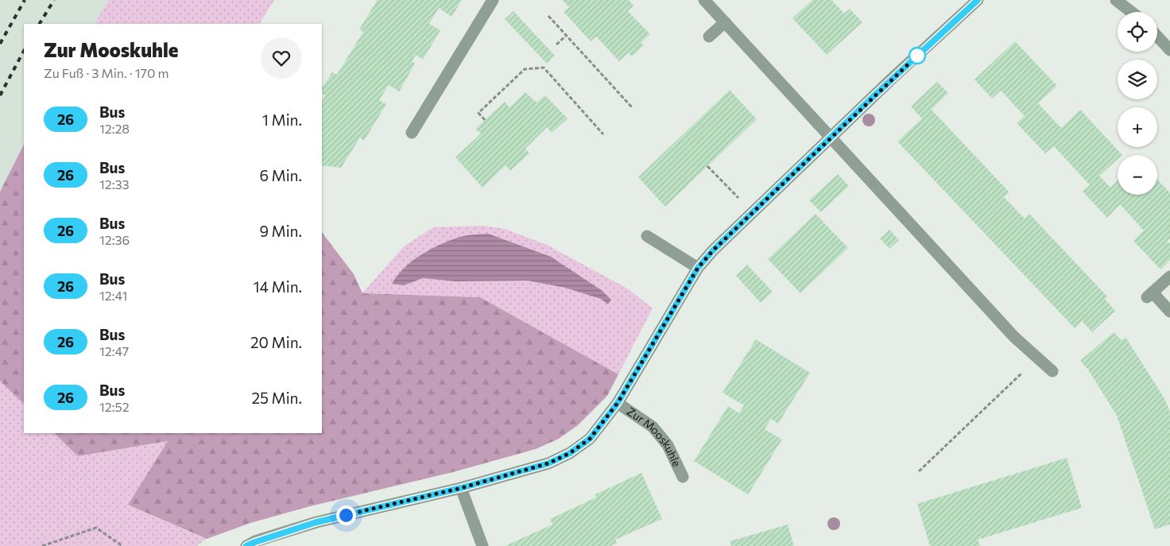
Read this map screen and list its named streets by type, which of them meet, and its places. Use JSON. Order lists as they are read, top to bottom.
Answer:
{
  "streets": {
    "street": ["Zur Mooskuhle"]
  },
  "lines": ["bus line 26"],
  "page": {
    "map_buttons": ["+", "−"],
    "heading": ["Zur Mooskuhle", "Zu Fuß · 3 Min. · 170 m"],
    "list": [
      {
        "mark": "26",
        "name": "Bus",
        "note": "12:28",
        "value": "1 Min."
      },
      {
        "mark": "26",
        "name": "Bus",
        "note": "12:33",
        "value": "6 Min."
      },
      {
        "mark": "26",
        "name": "Bus",
        "note": "12:36",
        "value": "9 Min."
      },
      {
        "mark": "26",
        "name": "Bus",
        "note": "12:41",
        "value": "14 Min."
      },
      {
        "mark": "26",
        "name": "Bus",
        "note": "12:47",
        "value": "20 Min."
      },
      {
        "mark": "26",
        "name": "Bus",
        "note": "12:52",
        "value": "25 Min."
      }
    ]
  }
}
